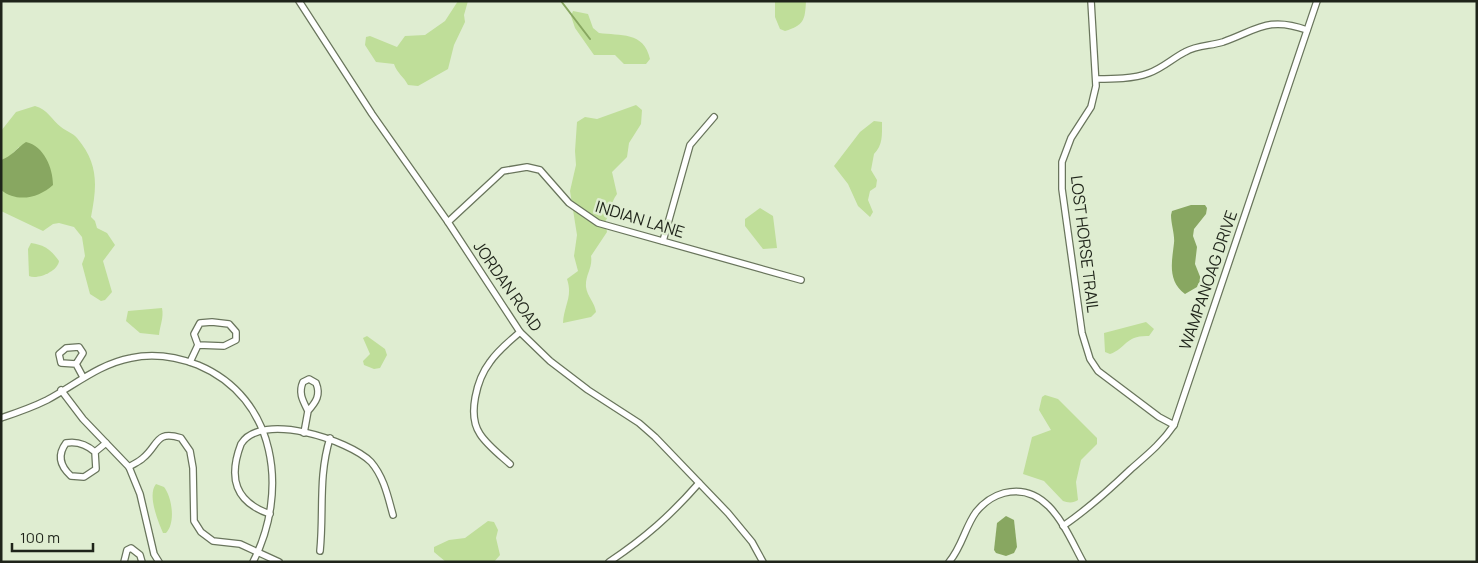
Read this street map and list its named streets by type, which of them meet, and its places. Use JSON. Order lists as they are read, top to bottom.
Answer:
{
  "streets": {
    "street": [
      "INDIAN LANE",
      "LOST HORSE TRAIL",
      "WAMPANOAG DRIVE",
      "JORDAN ROAD"
    ]
  },
  "crossings": [
    ["INDIAN LANE", "JORDAN ROAD"],
    ["LOST HORSE TRAIL", "WAMPANOAG DRIVE"]
  ],
  "scale_bar": "100 m"
}
